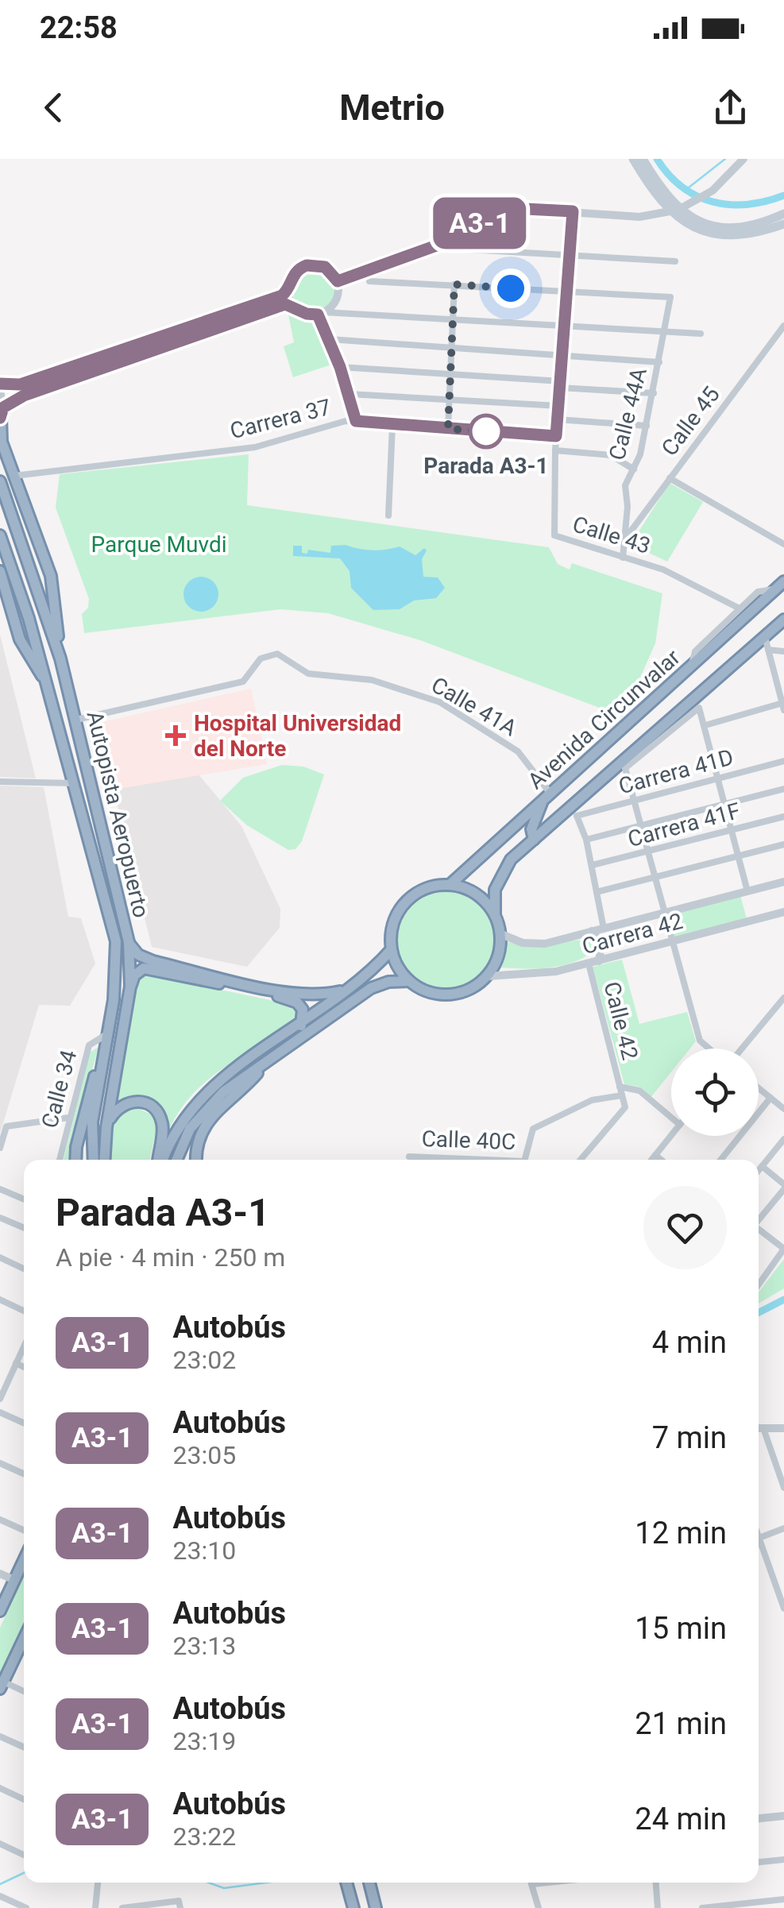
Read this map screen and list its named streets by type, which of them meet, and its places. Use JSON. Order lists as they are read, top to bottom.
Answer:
{
  "streets": {
    "highway": ["Avenida Circunvalar", "Autopista Aeropuerto"],
    "street": [
      "Calle 44A",
      "Carrera 37",
      "Calle 45",
      "Calle 43",
      "Calle 41A",
      "Carrera 41D",
      "Carrera 41F",
      "Carrera 42",
      "Calle 42",
      "Calle 34",
      "Calle 40C"
    ]
  },
  "crossings": [
    ["Calle 44A", "Calle 45"],
    ["Calle 44A", "Calle 43"],
    ["Carrera 37", "Calle 43"],
    ["Calle 41A", "Avenida Circunvalar"],
    ["Calle 41A", "Autopista Aeropuerto"],
    ["Avenida Circunvalar", "Carrera 41D"],
    ["Avenida Circunvalar", "Carrera 42"],
    ["Autopista Aeropuerto", "Calle 34"],
    ["Carrera 42", "Calle 42"],
    ["Calle 42", "Calle 40C"]
  ],
  "parks": ["Parque Muvdi"],
  "places": {
    "other": ["Parada A3-1"],
    "health": ["Hospital Universidad del Norte"]
  },
  "lines": ["bus line A3-1"],
  "page": {
    "status": "22:58",
    "header": "Metrio",
    "on_map": "A3-1",
    "heading": ["Parada A3-1", "A pie · 4 min · 250 m"],
    "list": [
      {
        "mark": "A3-1",
        "name": "Autobús",
        "note": "23:02",
        "value": "4 min"
      },
      {
        "mark": "A3-1",
        "name": "Autobús",
        "note": "23:05",
        "value": "7 min"
      },
      {
        "mark": "A3-1",
        "name": "Autobús",
        "note": "23:10",
        "value": "12 min"
      },
      {
        "mark": "A3-1",
        "name": "Autobús",
        "note": "23:13",
        "value": "15 min"
      },
      {
        "mark": "A3-1",
        "name": "Autobús",
        "note": "23:19",
        "value": "21 min"
      },
      {
        "mark": "A3-1",
        "name": "Autobús",
        "note": "23:22",
        "value": "24 min"
      }
    ]
  }
}
